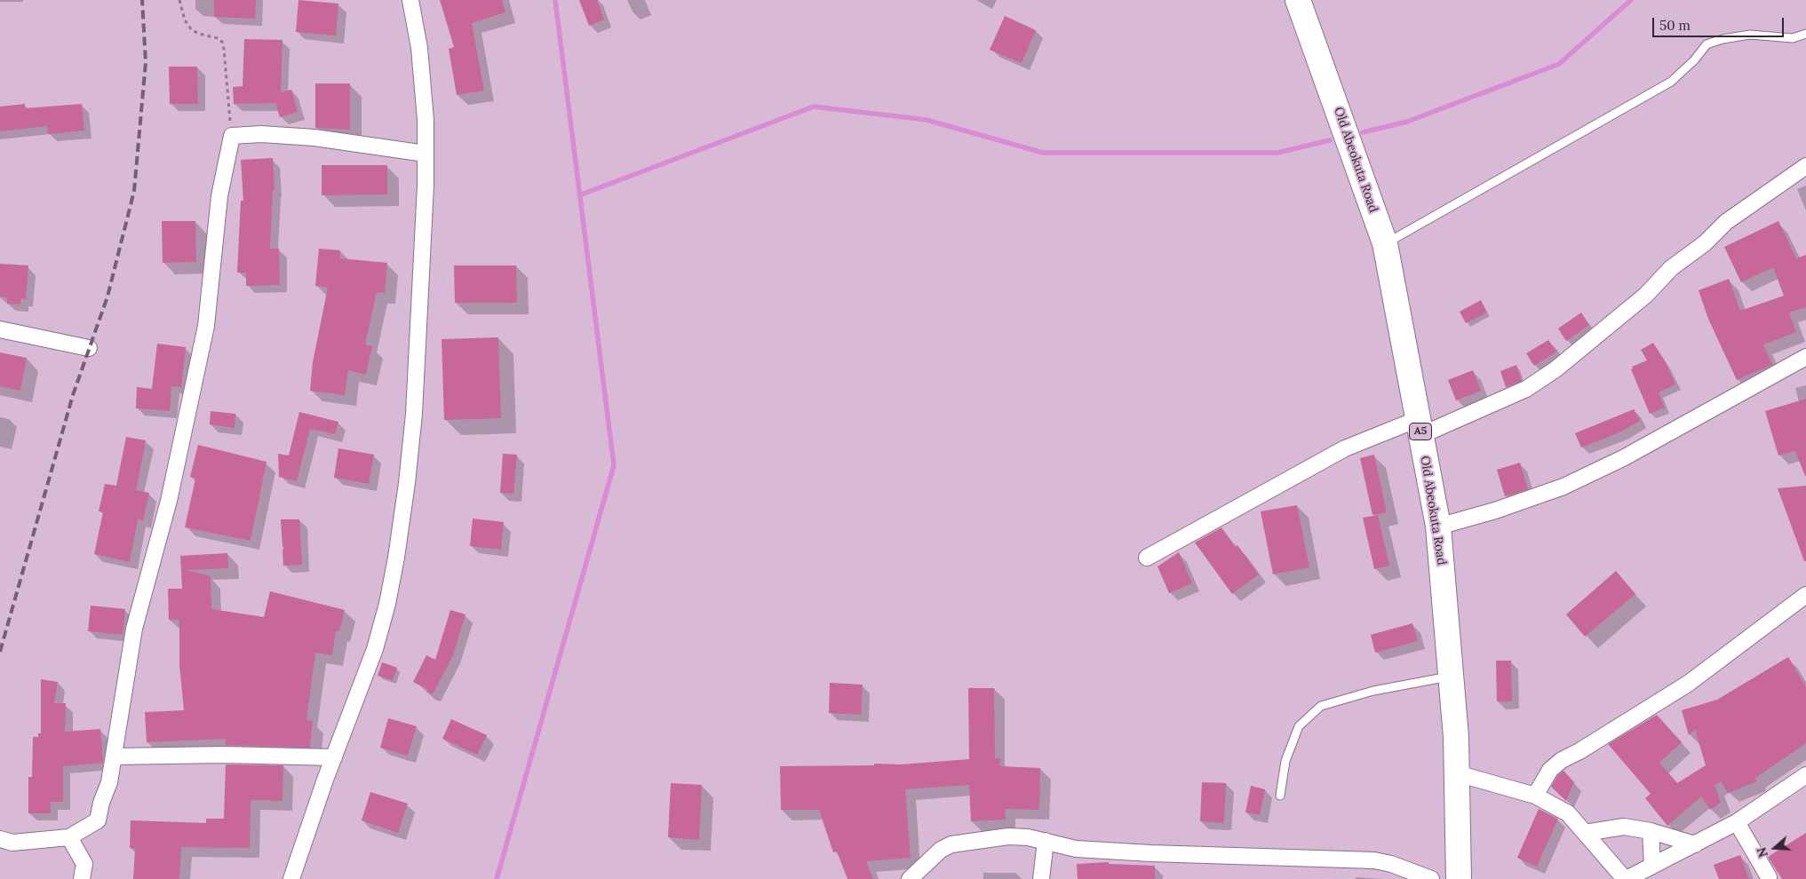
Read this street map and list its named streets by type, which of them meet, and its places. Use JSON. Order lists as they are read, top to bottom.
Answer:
{
  "streets": {
    "highway": ["Old Abeokuta Road", "A5"]
  },
  "scale_bar": "50 m",
  "north": "left"
}
